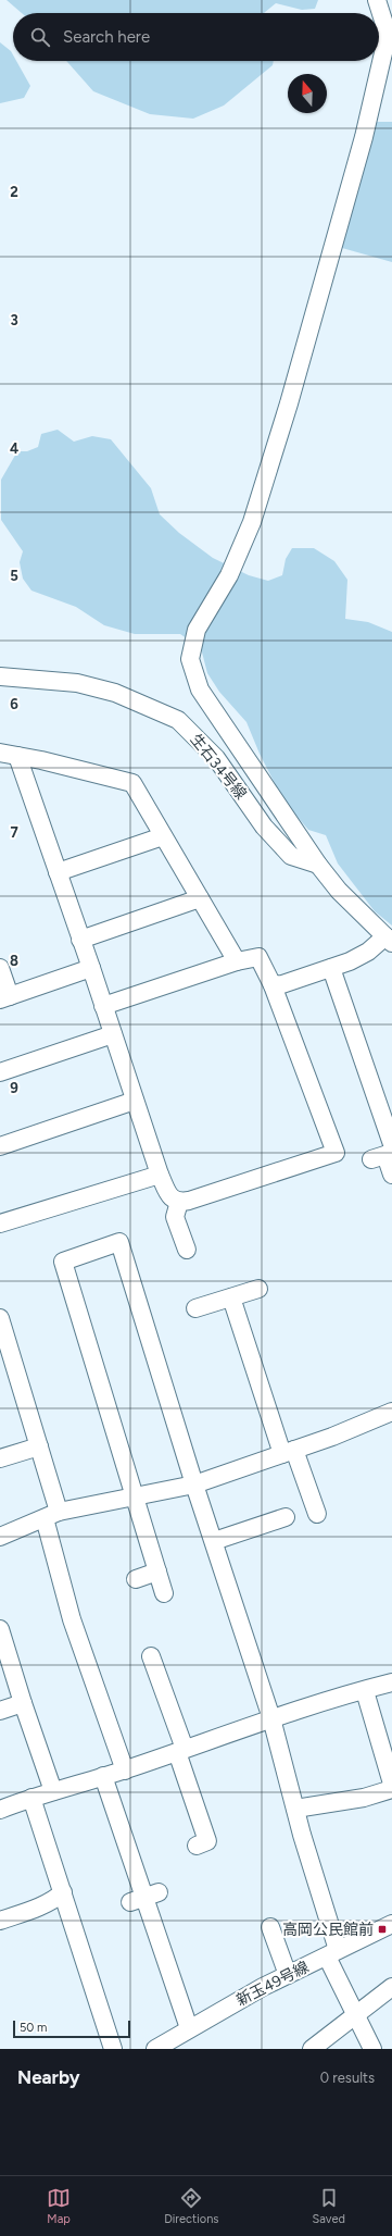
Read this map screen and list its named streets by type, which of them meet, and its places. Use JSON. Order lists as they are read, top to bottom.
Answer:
{
  "streets": {
    "street": ["生石34号線", "新玉49号線"]
  },
  "places": {
    "transit": ["高岡公民館前"]
  },
  "scale_bar": "50 m",
  "north": "top",
  "page": {
    "search": "Search here",
    "scale": "50 m",
    "heading": ["Nearby", "0 results"],
    "nav": ["Map", "Directions", "Saved"]
  },
  "grid": {
    "rows": [
      "2",
      "3",
      "4",
      "5",
      "6",
      "7",
      "8",
      "9"
    ]
  }
}
